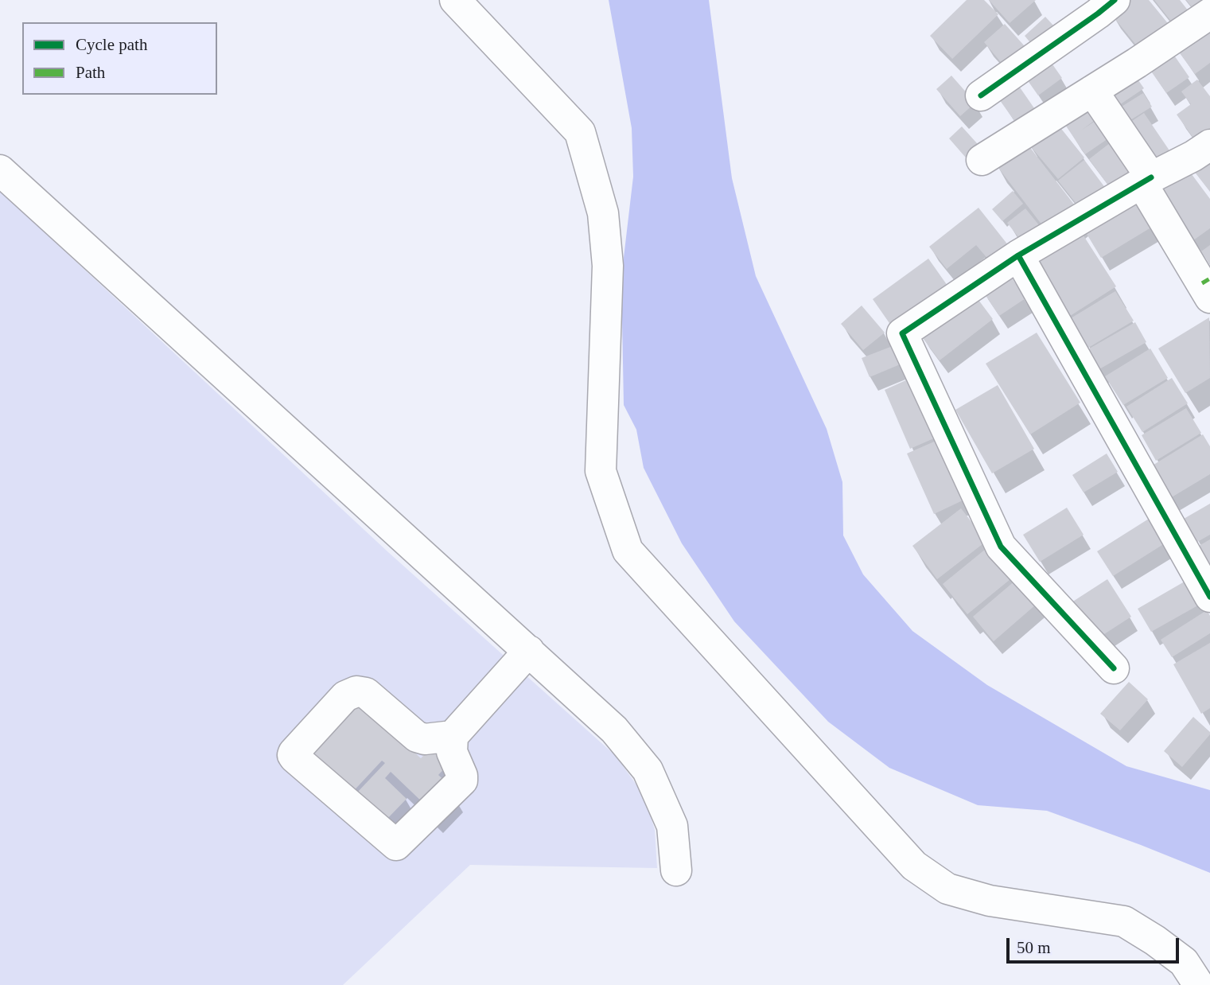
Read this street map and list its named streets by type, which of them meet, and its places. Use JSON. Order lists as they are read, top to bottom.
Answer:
{
  "legend": ["Cycle path", "Path"],
  "scale_bar": "50 m"
}
